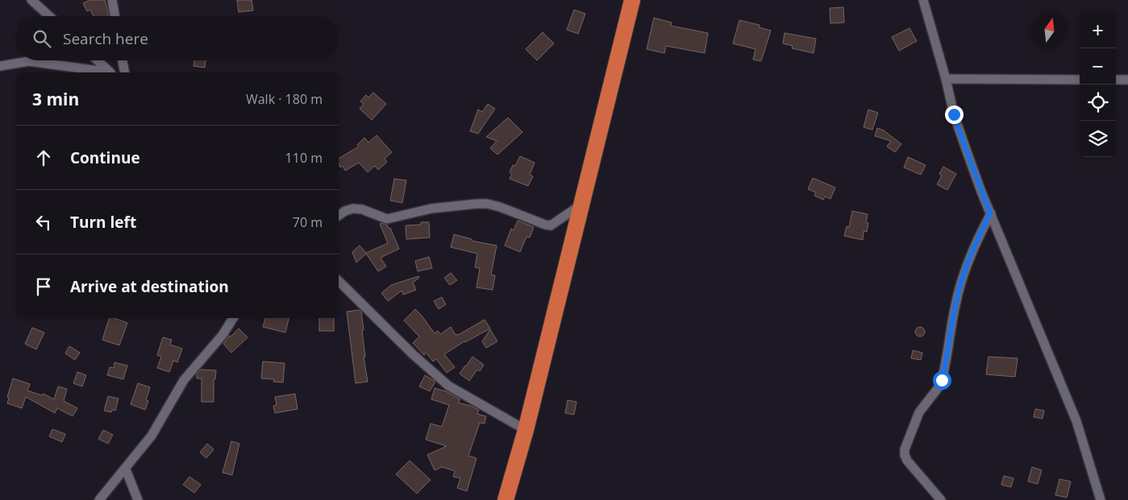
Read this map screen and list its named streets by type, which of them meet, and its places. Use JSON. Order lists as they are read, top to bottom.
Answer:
{
  "north": "top",
  "page": {
    "map_buttons": ["+", "−"],
    "search": "Search here",
    "heading": ["3 min", "Walk · 180 m"],
    "list": [
      ["Continue", "110 m"],
      ["Turn left", "70 m"],
      "Arrive at destination"
    ]
  }
}
